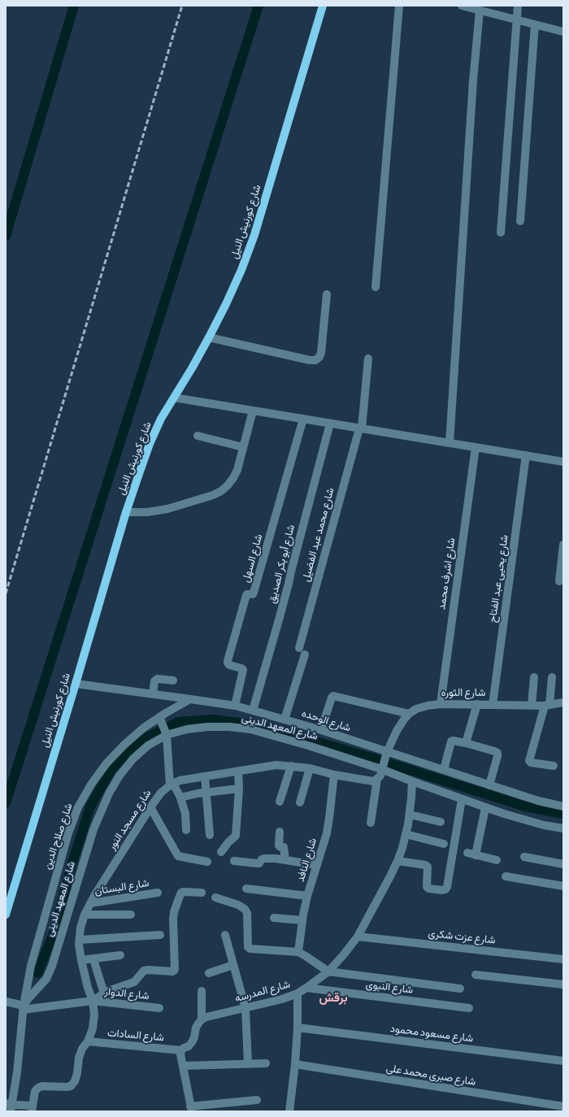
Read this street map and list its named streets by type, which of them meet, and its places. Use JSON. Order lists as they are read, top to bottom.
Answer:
{
  "streets": {
    "main road": ["شارع كورنيش النيل"],
    "street": [
      "شارع محمد عبد الفضيل",
      "شارع السهل",
      "شارع أبو بكر الصديق",
      "شارع اشرف محمد",
      "شارع يحيى عبد الفتاح",
      "شارع الثوره",
      "شارع الوحده",
      "شارع المعهد الدينى",
      "شارع مسجد النور",
      "شارع صلاح الدين",
      "شارع النافد",
      "شارع البستان",
      "شارع عزت شكرى",
      "شارع النبوى",
      "شارع المدرسه",
      "شارع الدوار",
      "شارع مسعود محمود",
      "شارع السادات",
      "شارع صبرى محمد على"
    ]
  },
  "crossings": [
    ["شارع كورنيش النيل", "شارع الوحده"],
    ["شارع السهل", "شارع الوحده"],
    ["شارع أبو بكر الصديق", "شارع الوحده"],
    ["شارع اشرف محمد", "شارع الثوره"],
    ["شارع يحيى عبد الفتاح", "شارع الثوره"],
    ["شارع الثوره", "شارع الوحده"],
    ["شارع الوحده", "شارع صلاح الدين"],
    ["شارع المعهد الدينى", "شارع صلاح الدين"],
    ["شارع المعهد الدينى", "شارع المدرسه"],
    ["شارع مسجد النور", "شارع النافد"],
    ["شارع مسجد النور", "شارع البستان"],
    ["شارع مسجد النور", "شارع الدوار"],
    ["شارع مسجد النور", "شارع السادات"],
    ["شارع عزت شكرى", "شارع المدرسه"],
    ["شارع النبوى", "شارع المدرسه"]
  ],
  "districts": ["برقش"]
}
